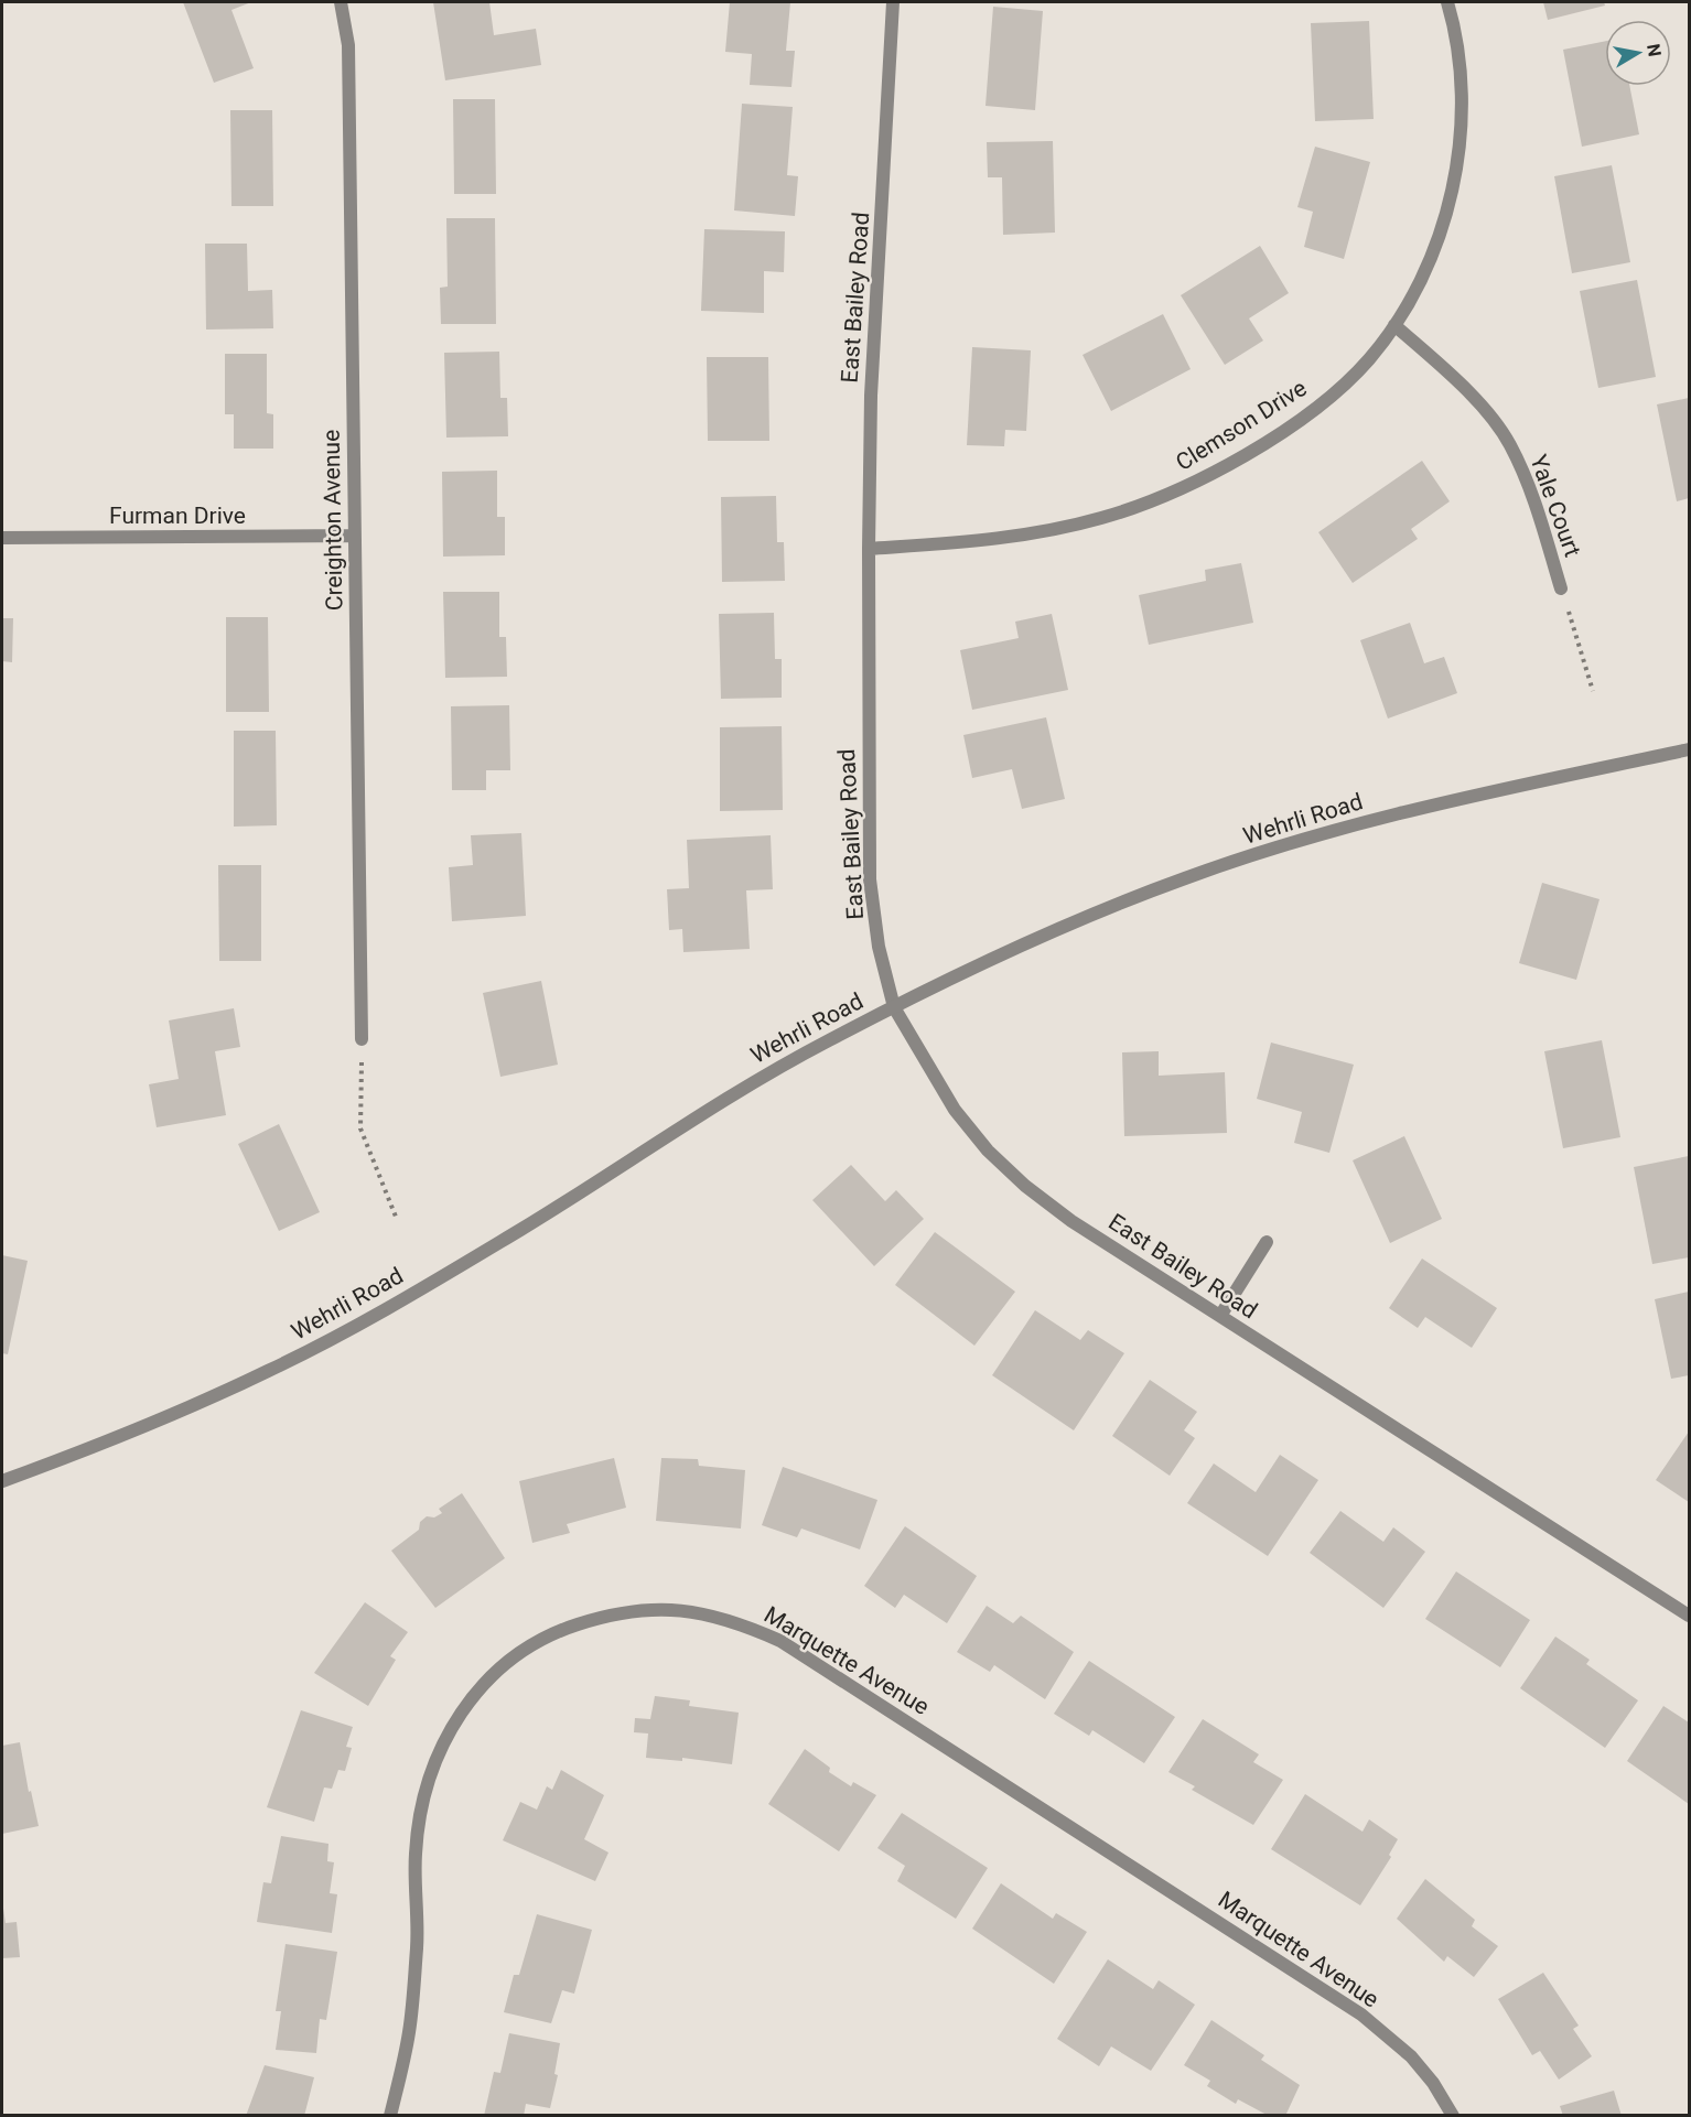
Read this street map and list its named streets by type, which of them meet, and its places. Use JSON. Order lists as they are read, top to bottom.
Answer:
{
  "streets": {
    "street": [
      "East Bailey Road",
      "Clemson Drive",
      "Yale Court",
      "Furman Drive",
      "Creighton Avenue",
      "Wehrli Road",
      "Marquette Avenue"
    ]
  },
  "crossings": [
    ["East Bailey Road", "Clemson Drive"],
    ["East Bailey Road", "Wehrli Road"],
    ["Clemson Drive", "Yale Court"],
    ["Furman Drive", "Creighton Avenue"]
  ],
  "north": "right"
}
